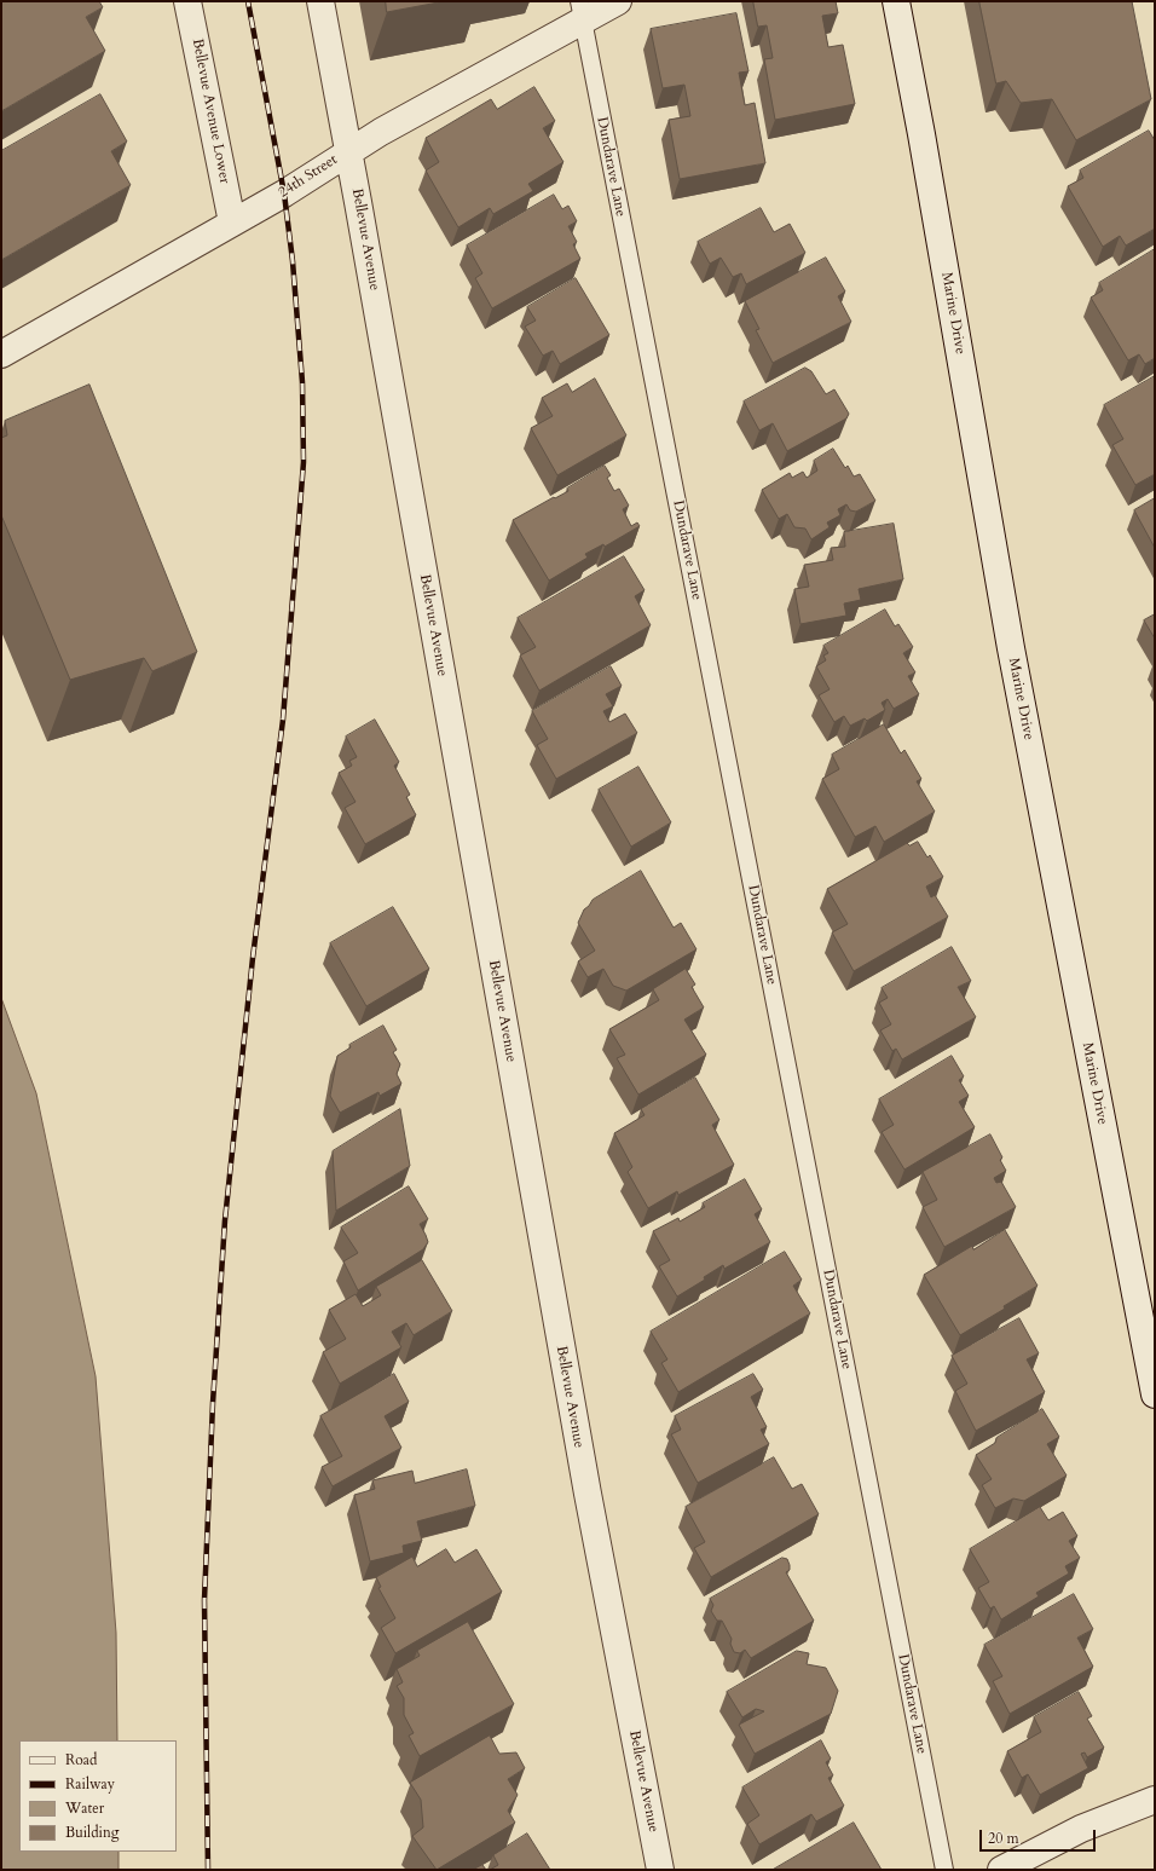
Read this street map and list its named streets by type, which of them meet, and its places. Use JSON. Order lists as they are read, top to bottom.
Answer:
{
  "streets": {
    "street": [
      "Bellevue Avenue Lower",
      "24th Street",
      "Bellevue Avenue",
      "Marine Drive"
    ],
    "lane": ["Dundarave Lane"]
  },
  "crossings": [
    ["Bellevue Avenue Lower", "24th Street"],
    ["Dundarave Lane", "24th Street"],
    ["24th Street", "Bellevue Avenue"]
  ],
  "legend": [
    "Road",
    "Railway",
    "Water",
    "Building"
  ],
  "scale_bar": "20 m"
}
